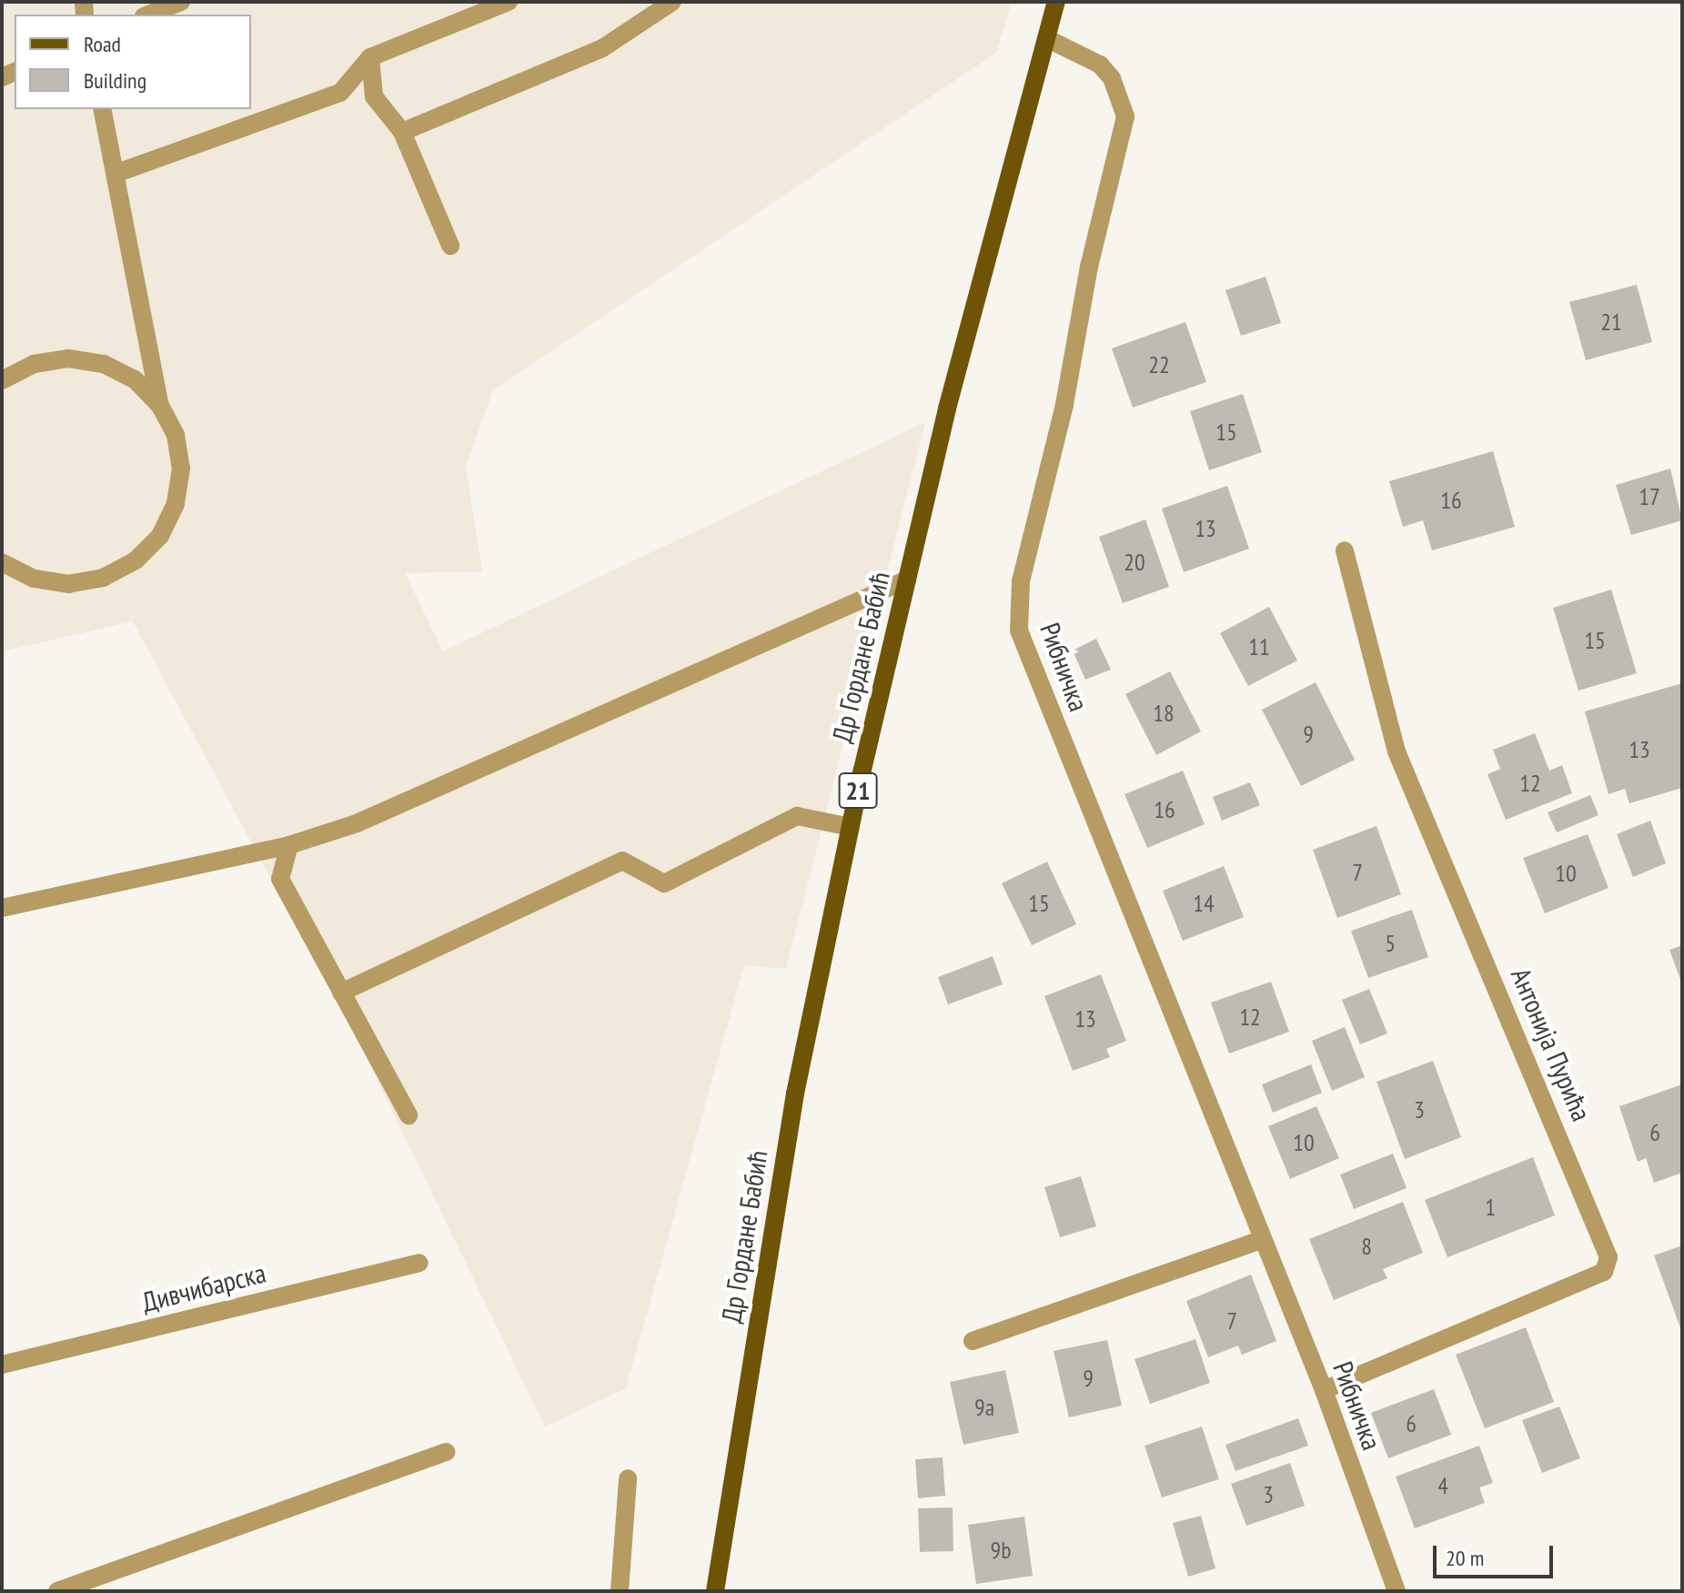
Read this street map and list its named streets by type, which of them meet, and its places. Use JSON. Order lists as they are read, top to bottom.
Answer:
{
  "streets": {
    "main road": ["Др Гордане Бабић", "21"],
    "street": ["Рибничка", "Антонија Пурића", "Дивчибарска"]
  },
  "crossings": [
    ["Др Гордане Бабић", "Рибничка"],
    ["Рибничка", "Антонија Пурића"]
  ],
  "house_numbers": [
    "21",
    "22",
    "15",
    "17",
    "16",
    "13",
    "20",
    "15",
    "11",
    "18",
    "9",
    "13",
    "12",
    "16",
    "7",
    "10",
    "15",
    "14",
    "5",
    "12",
    "13",
    "3",
    "6",
    "10",
    "1",
    "8",
    "7",
    "9",
    "9a",
    "6",
    "4",
    "3",
    "9b"
  ],
  "legend": ["Road", "Building"],
  "scale_bar": "20 m"
}
